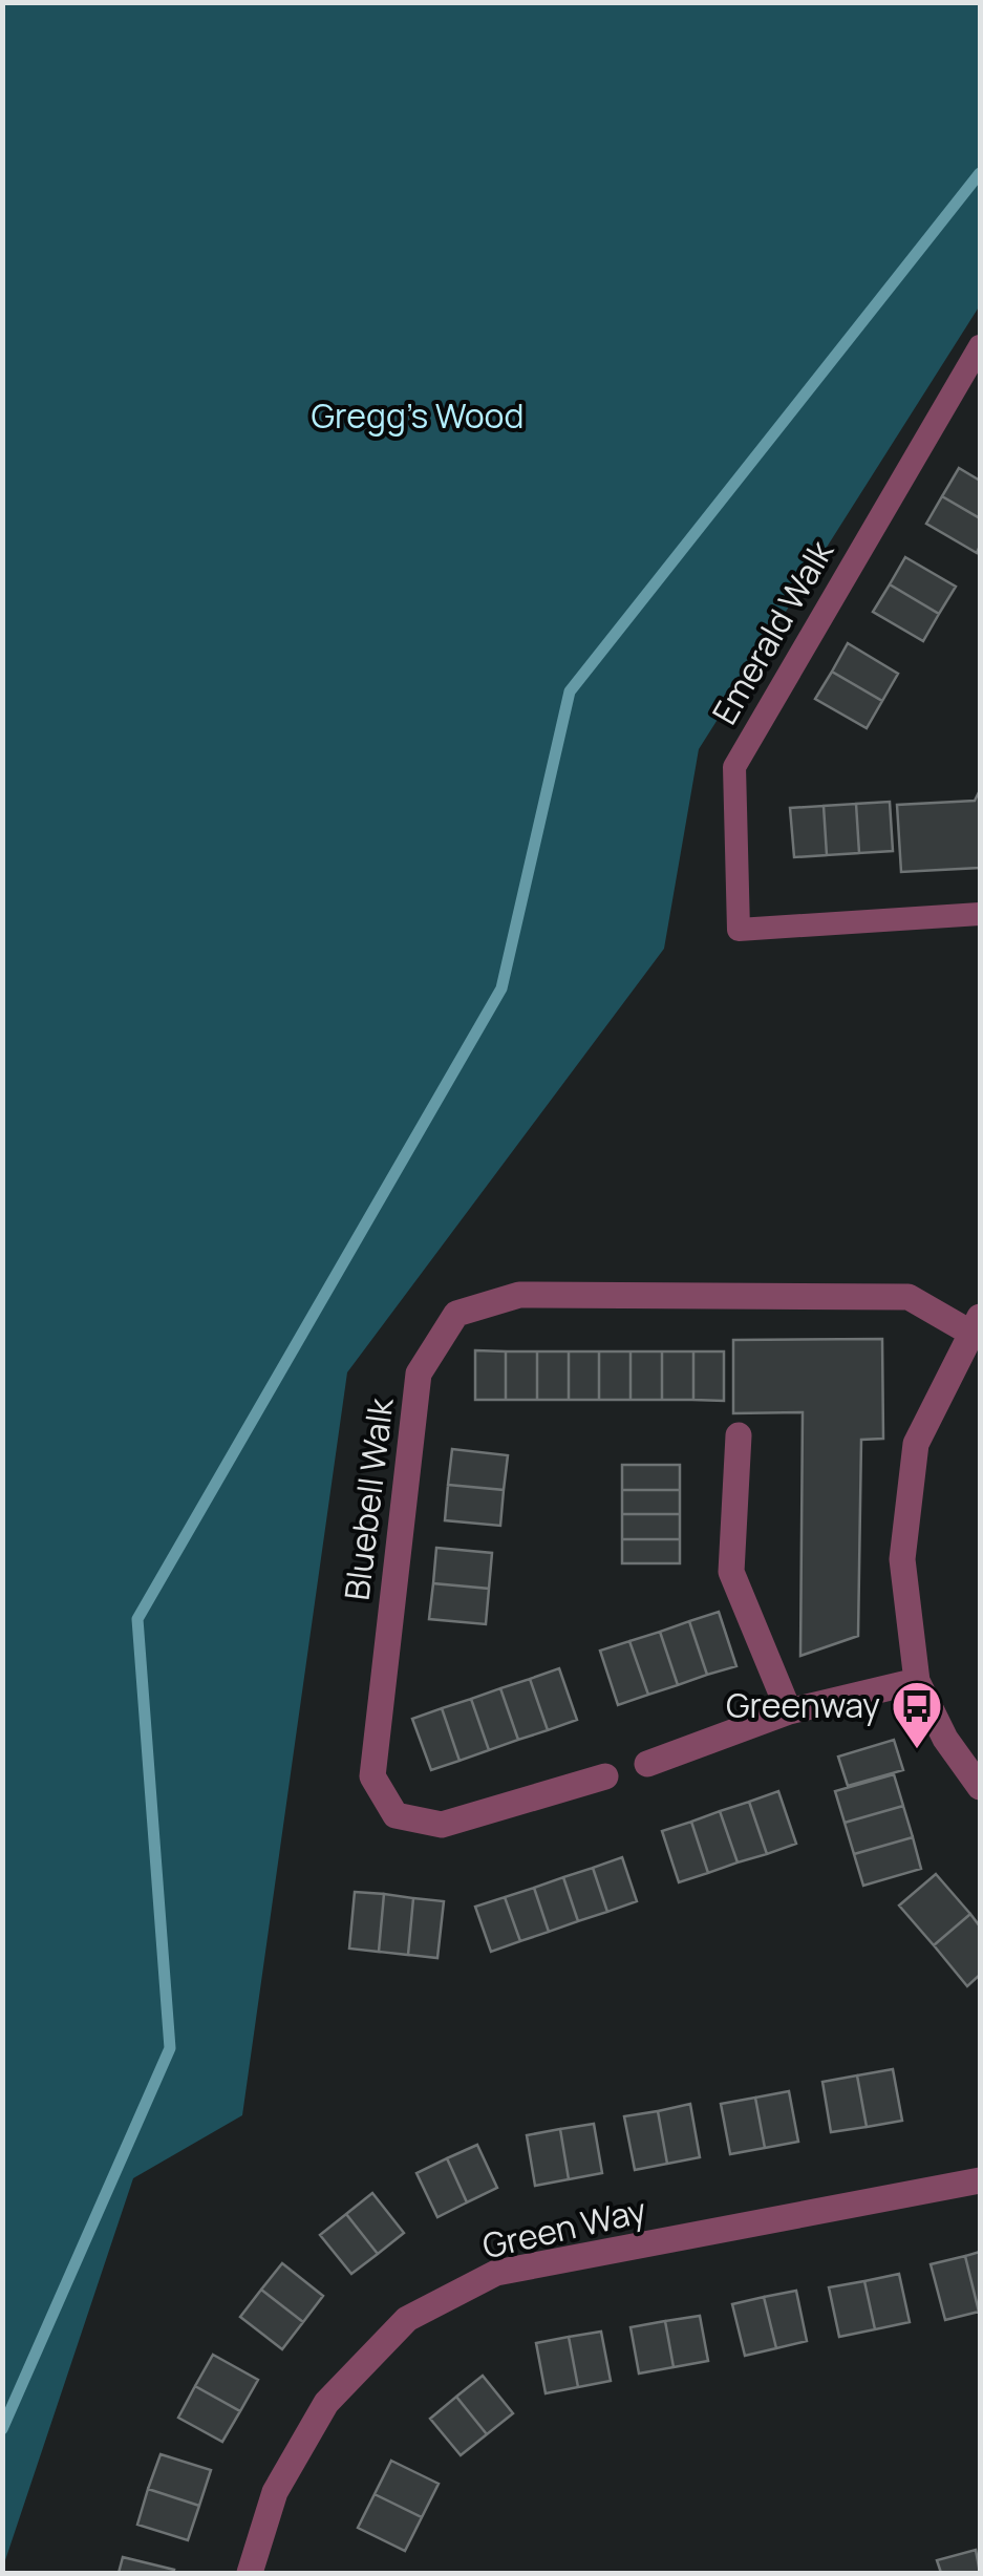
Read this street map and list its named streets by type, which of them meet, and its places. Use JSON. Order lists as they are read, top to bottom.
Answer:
{
  "streets": {
    "street": ["Bluebell Walk", "Green Way"],
    "lane": ["Emerald Walk"]
  },
  "parks": ["Gregg's Wood"],
  "places": {
    "bus stop": ["Greenway"]
  }
}
